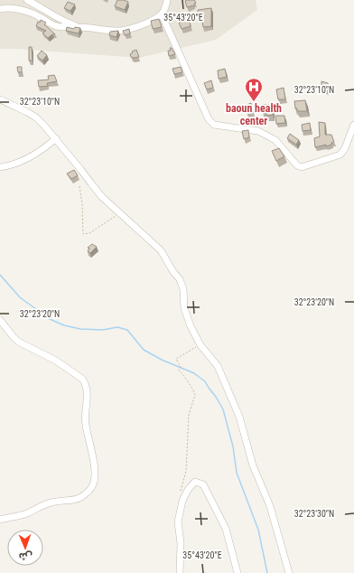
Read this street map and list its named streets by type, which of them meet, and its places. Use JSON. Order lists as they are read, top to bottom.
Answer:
{
  "places": {
    "hospital": ["baoun health center"]
  },
  "north": "bottom",
  "coordinates": [
    "35°43'20\"E",
    "32°23'10\"N",
    "32°23'20\"N",
    "32°23'30\"N"
  ]
}
